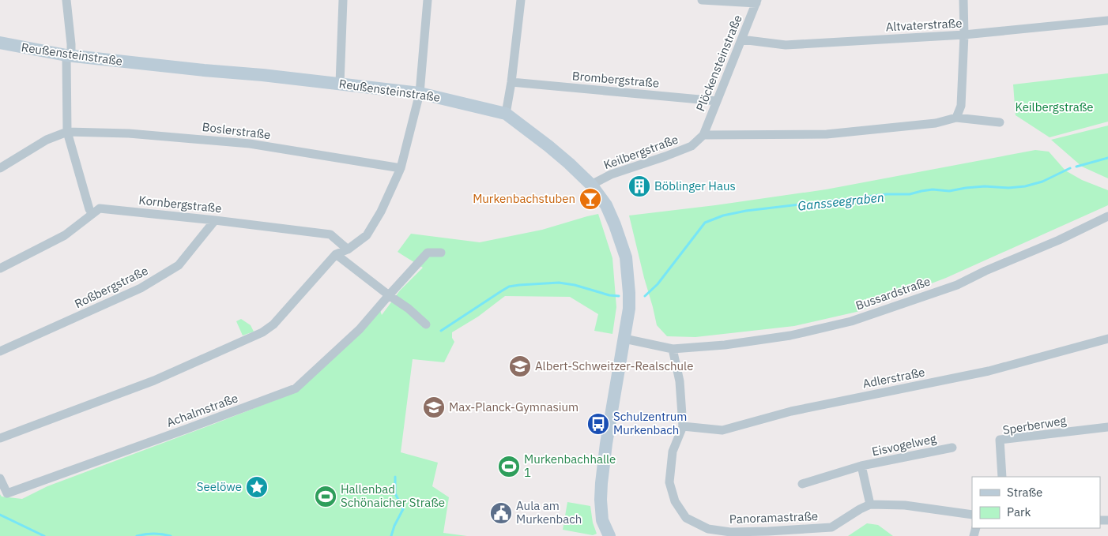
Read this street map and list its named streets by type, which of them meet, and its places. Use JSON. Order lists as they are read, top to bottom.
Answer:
{
  "streets": {
    "street": [
      "Altvaterstraße",
      "Reußensteinstraße",
      "Plöckensteinstraße",
      "Brombergstraße",
      "Boslerstraße",
      "Keilbergstraße",
      "Kornbergstraße",
      "Roßbergstraße",
      "Bussardstraße",
      "Adlerstraße",
      "Achalmstraße",
      "Sperberweg",
      "Eisvogelweg",
      "Panoramastraße"
    ]
  },
  "crossings": [
    ["Altvaterstraße", "Plöckensteinstraße"],
    ["Reußensteinstraße", "Keilbergstraße"],
    ["Plöckensteinstraße", "Brombergstraße"],
    ["Plöckensteinstraße", "Keilbergstraße"],
    ["Kornbergstraße", "Roßbergstraße"],
    ["Bussardstraße", "Panoramastraße"],
    ["Adlerstraße", "Panoramastraße"],
    ["Eisvogelweg", "Panoramastraße"]
  ],
  "water": ["Gansseegraben"],
  "parks": ["Keilbergstraße"],
  "places": {
    "building": ["Böblinger Haus"],
    "bar": ["Murkenbachstuben"],
    "school or university": ["Albert-Schweitzer-Realschule", "Max-Planck-Gymnasium"],
    "bus stop": ["Schulzentrum Murkenbach"],
    "sports": ["Murkenbachhalle 1", "Hallenbad Schönaicher Straße"],
    "place": ["Seelöwe"],
    "public building": ["Aula am Murkenbach"]
  },
  "legend": ["Straße", "Park"]
}
